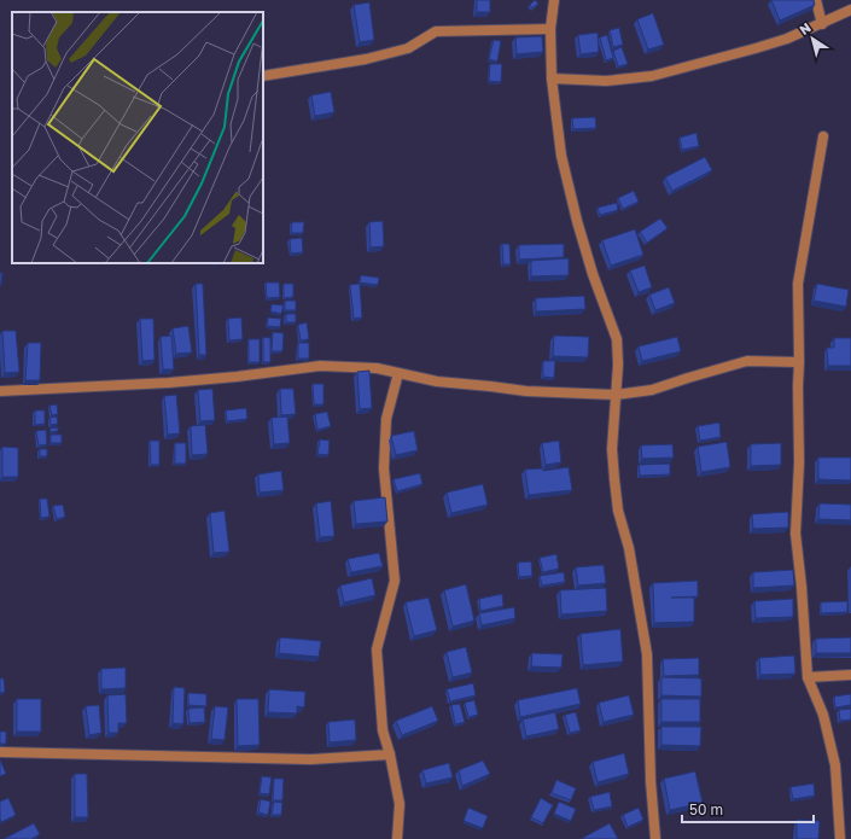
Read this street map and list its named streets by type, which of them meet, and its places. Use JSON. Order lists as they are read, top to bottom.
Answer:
{
  "scale_bar": "50 m",
  "north": "top left"
}
